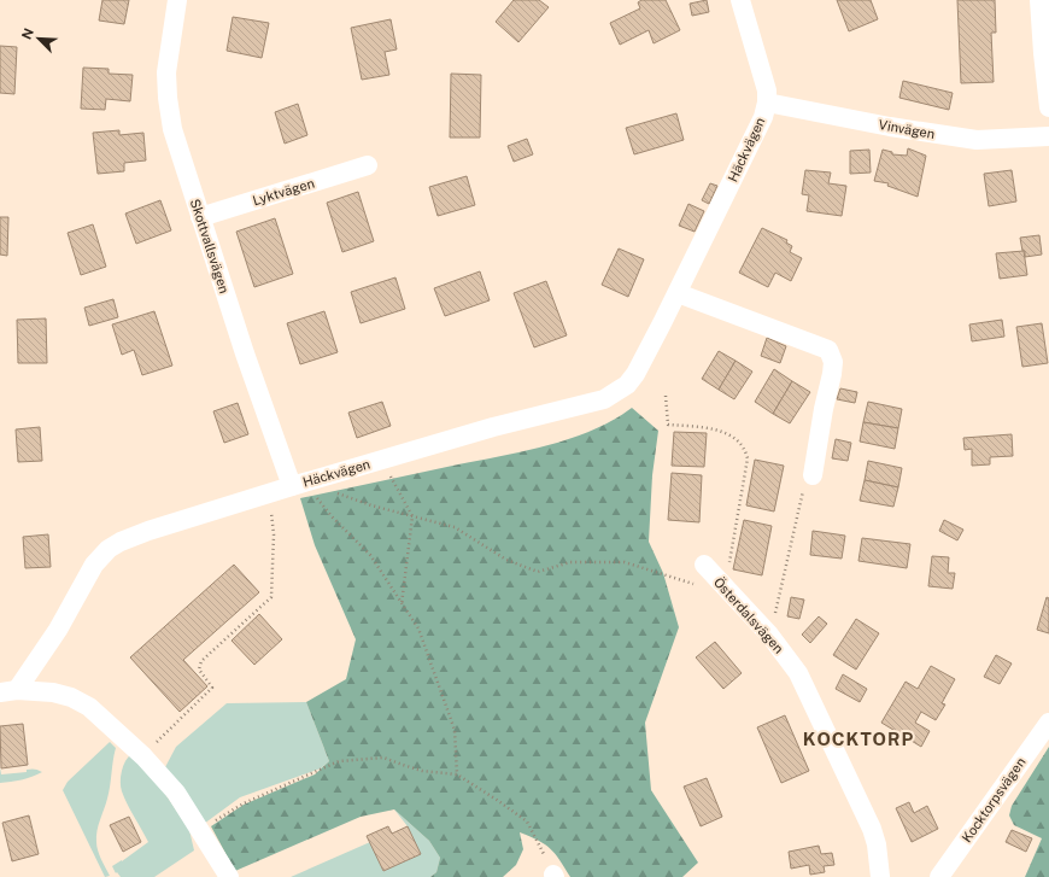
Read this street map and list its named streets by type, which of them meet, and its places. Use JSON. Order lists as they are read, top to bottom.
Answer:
{
  "streets": {
    "street": [
      "Vinvägen",
      "Häckvägen",
      "Lyktvägen",
      "Skottvallsvägen",
      "Österdalsvägen",
      "Kocktorpsvägen"
    ]
  },
  "crossings": [
    ["Vinvägen", "Häckvägen"],
    ["Häckvägen", "Skottvallsvägen"],
    ["Lyktvägen", "Skottvallsvägen"]
  ],
  "districts": ["KOCKTORP"],
  "north": "top left"
}
